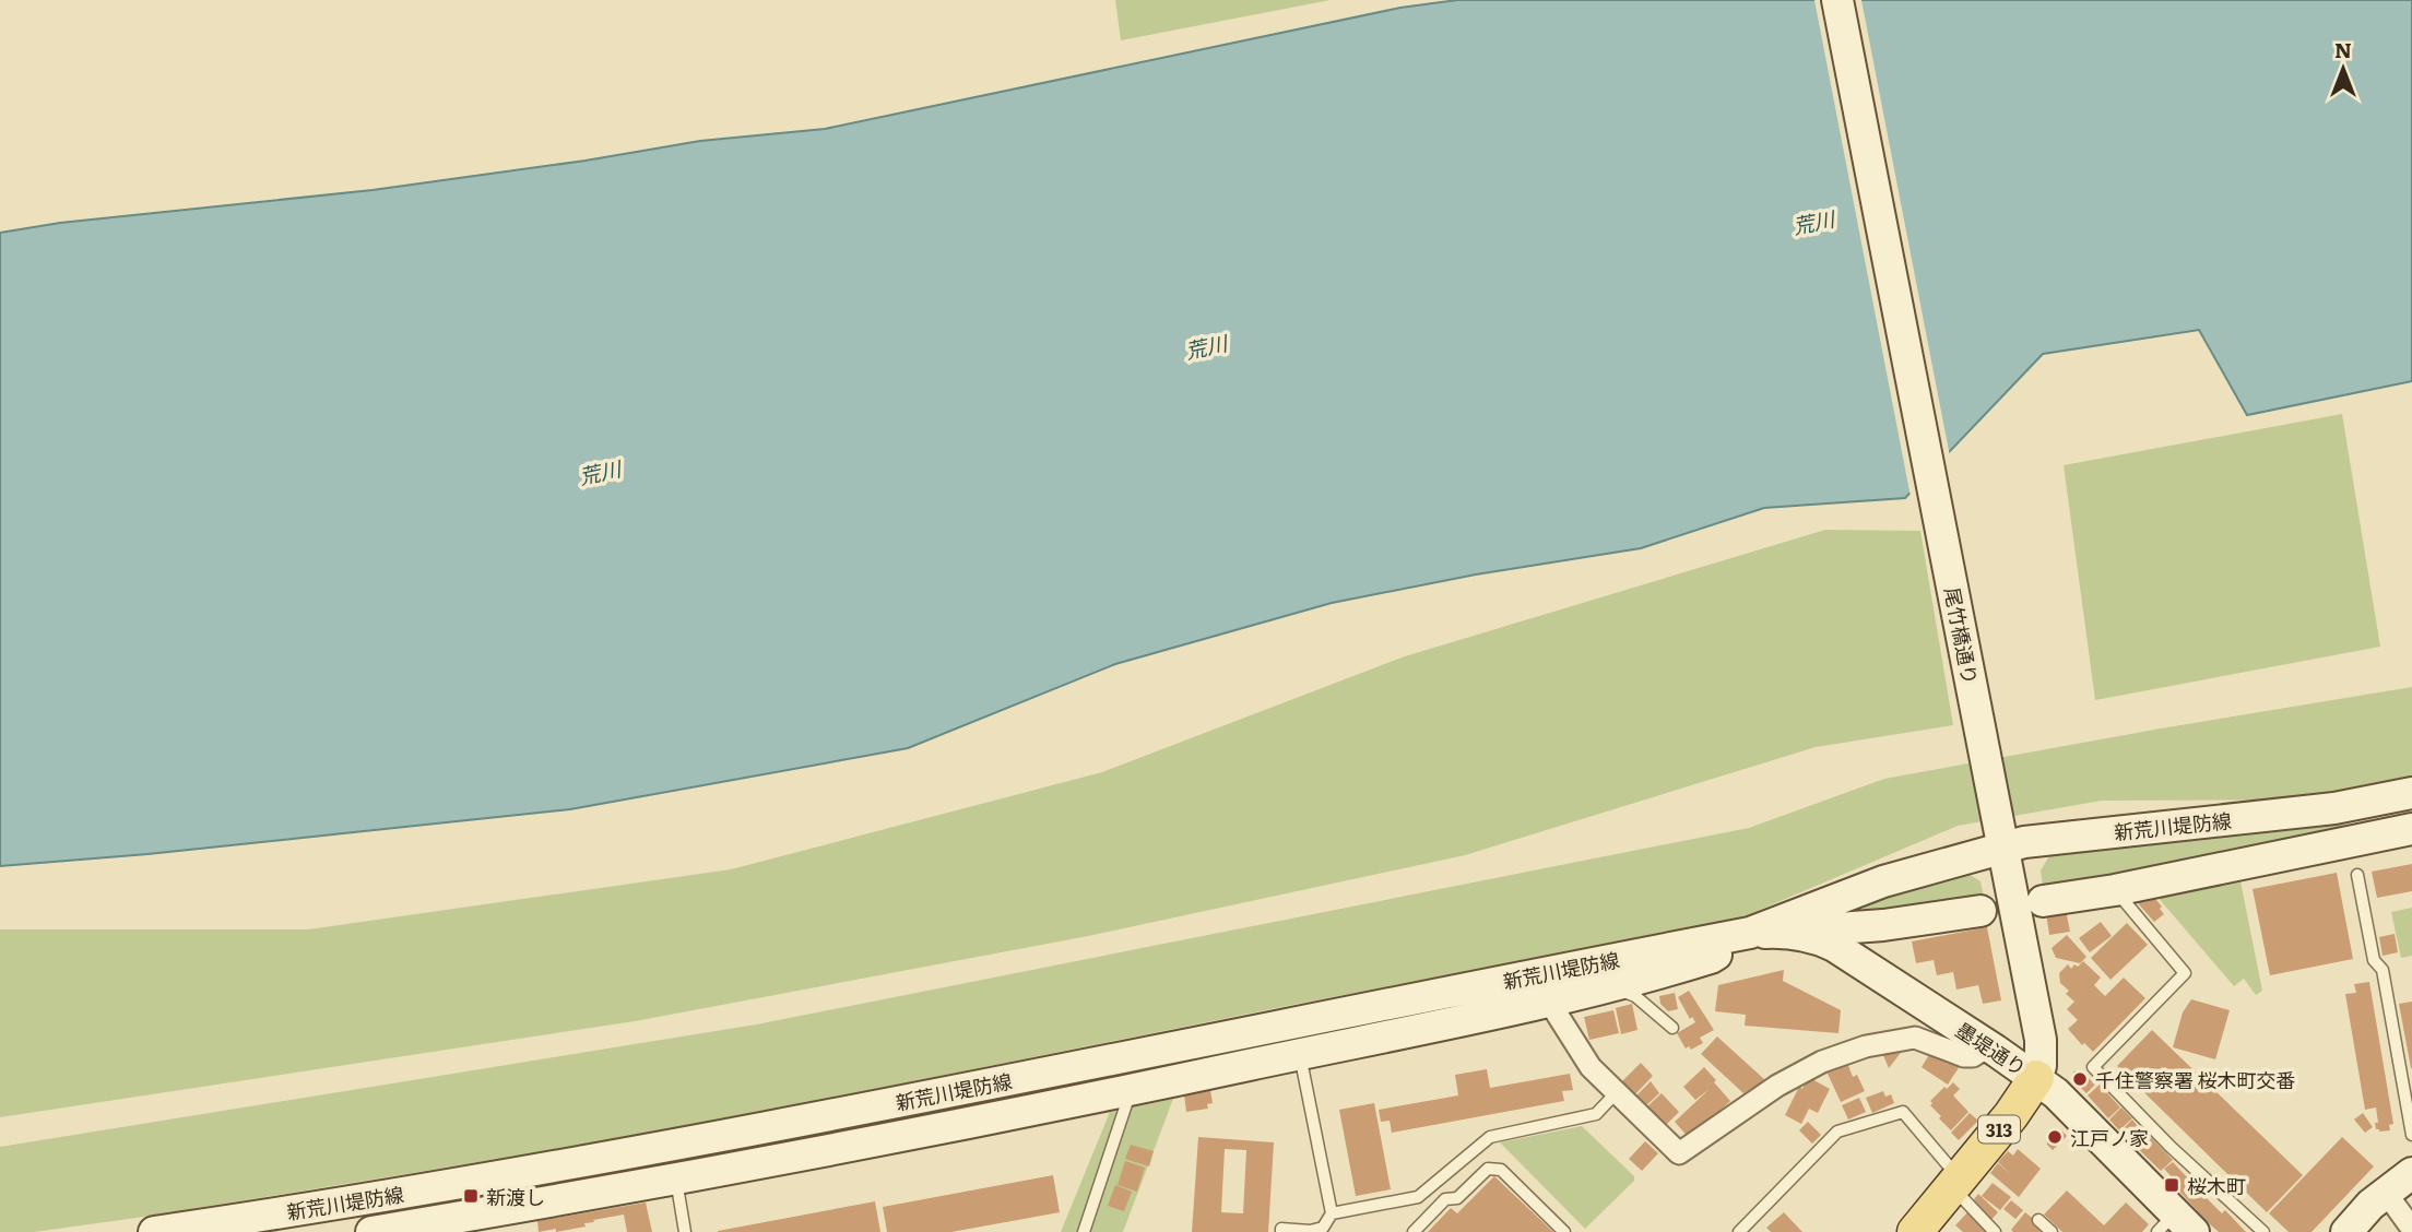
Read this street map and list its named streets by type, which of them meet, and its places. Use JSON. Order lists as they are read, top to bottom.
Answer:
{
  "streets": {
    "main road": [
      "尾竹橋通り",
      "新荒川堤防線",
      "墨堤通り",
      "313"
    ]
  },
  "crossings": [
    ["尾竹橋通り", "新荒川堤防線"],
    ["尾竹橋通り", "墨堤通り"],
    ["新荒川堤防線", "墨堤通り"]
  ],
  "water": ["荒川"],
  "places": {
    "other": ["千住警察署 桜木町交番", "江戸ノ家"],
    "transit": ["桜木町", "新渡し"]
  },
  "north": "top"
}
